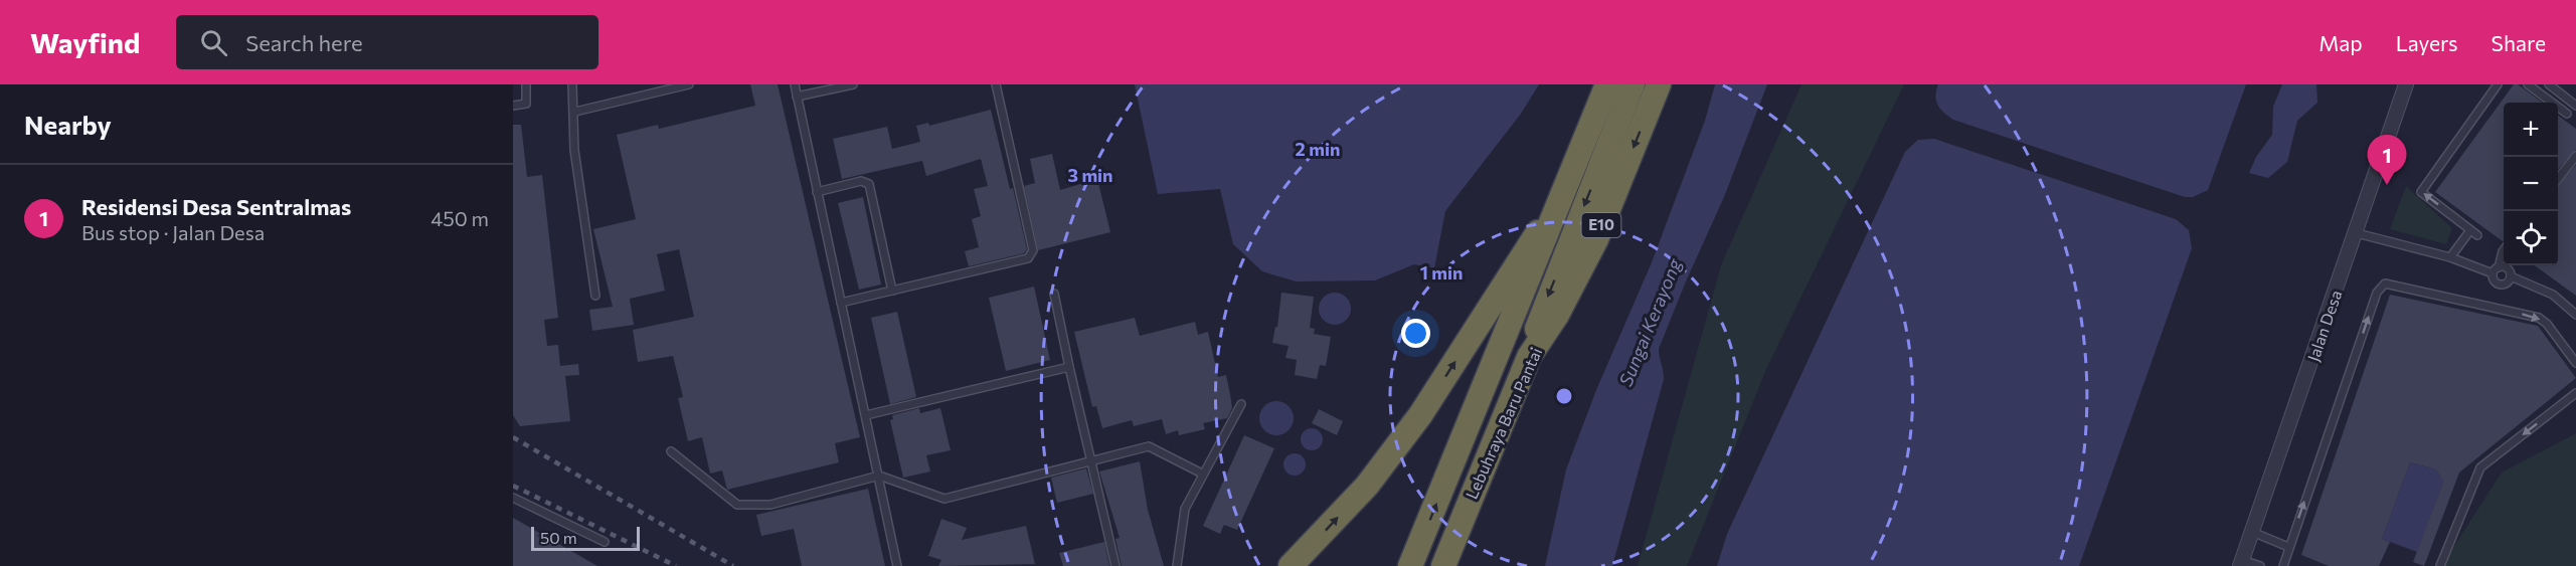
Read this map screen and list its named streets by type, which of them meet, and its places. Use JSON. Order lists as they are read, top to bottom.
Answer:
{
  "streets": {
    "highway": ["E10", "Lebuhraya Baru Pantai"],
    "street": ["Jalan Desa"]
  },
  "water": ["Sungai Kerayong"],
  "scale_bar": "50 m",
  "page": {
    "header": "Wayfind",
    "search": "Search here",
    "nav": ["Map", "Layers", "Share"],
    "heading": "Nearby",
    "map_buttons": ["+", "−"],
    "pins": "1",
    "list": [
      {
        "mark": "1",
        "name": "Residensi Desa Sentralmas",
        "note": "Bus stop · Jalan Desa",
        "value": "450 m"
      }
    ],
    "scale": "50 m"
  },
  "rings": ["2 min", "3 min", "1 min"]
}
